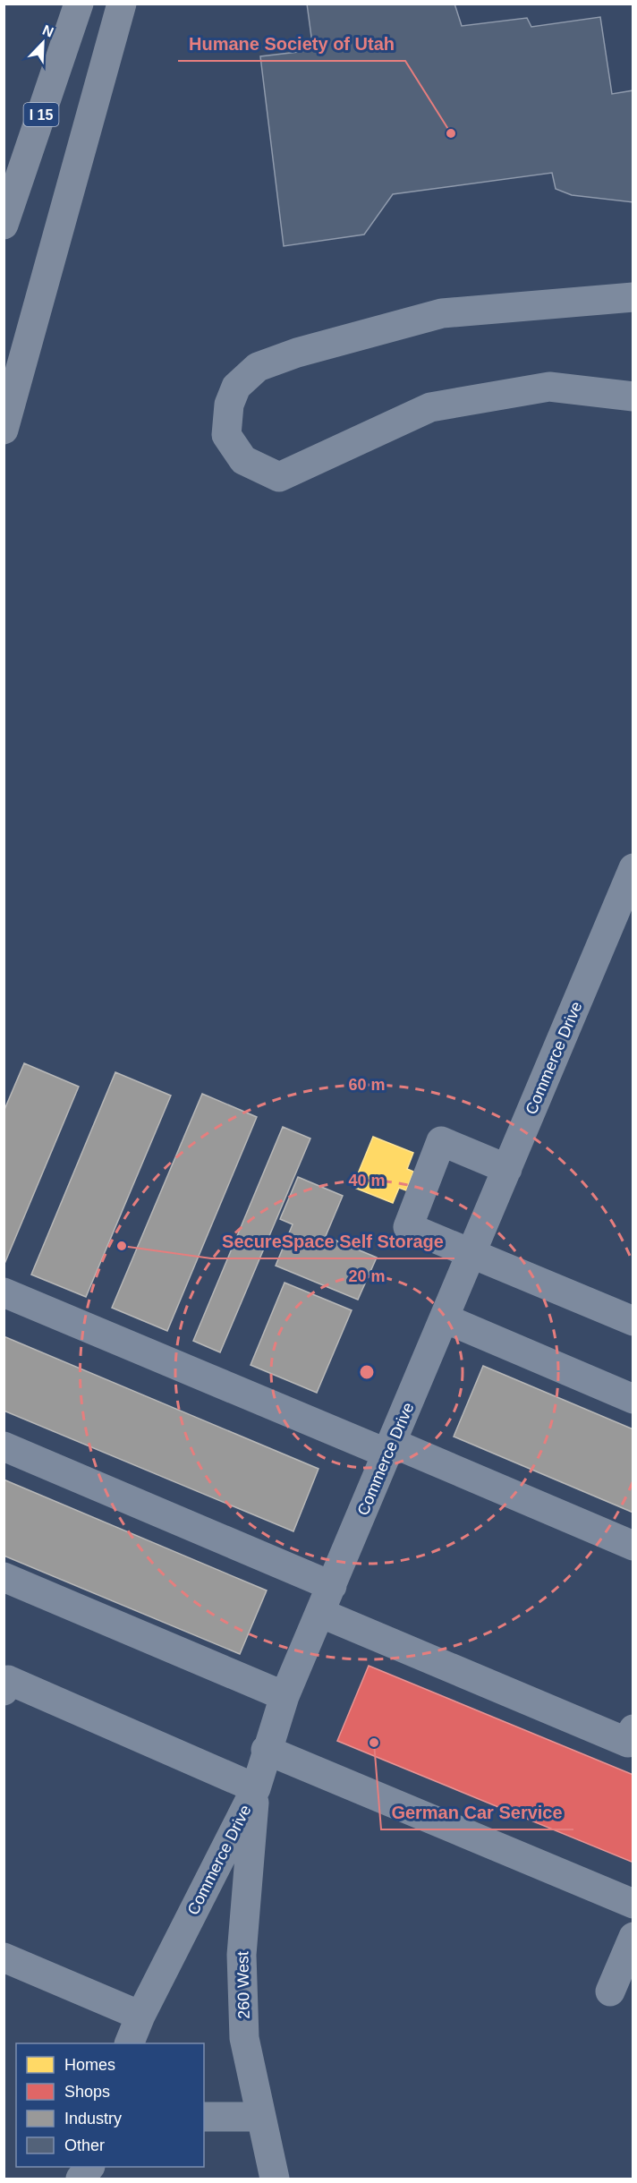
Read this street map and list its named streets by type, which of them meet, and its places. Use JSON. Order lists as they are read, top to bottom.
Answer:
{
  "streets": {
    "highway": ["I 15"],
    "street": ["Commerce Drive", "260 West"]
  },
  "crossings": [
    ["Commerce Drive", "260 West"]
  ],
  "places": ["Humane Society of Utah", "SecureSpace Self Storage", "German Car Service"],
  "legend": [
    "Homes",
    "Shops",
    "Industry",
    "Other"
  ],
  "north": "top right",
  "rings": ["60 m", "40 m", "20 m"]
}
